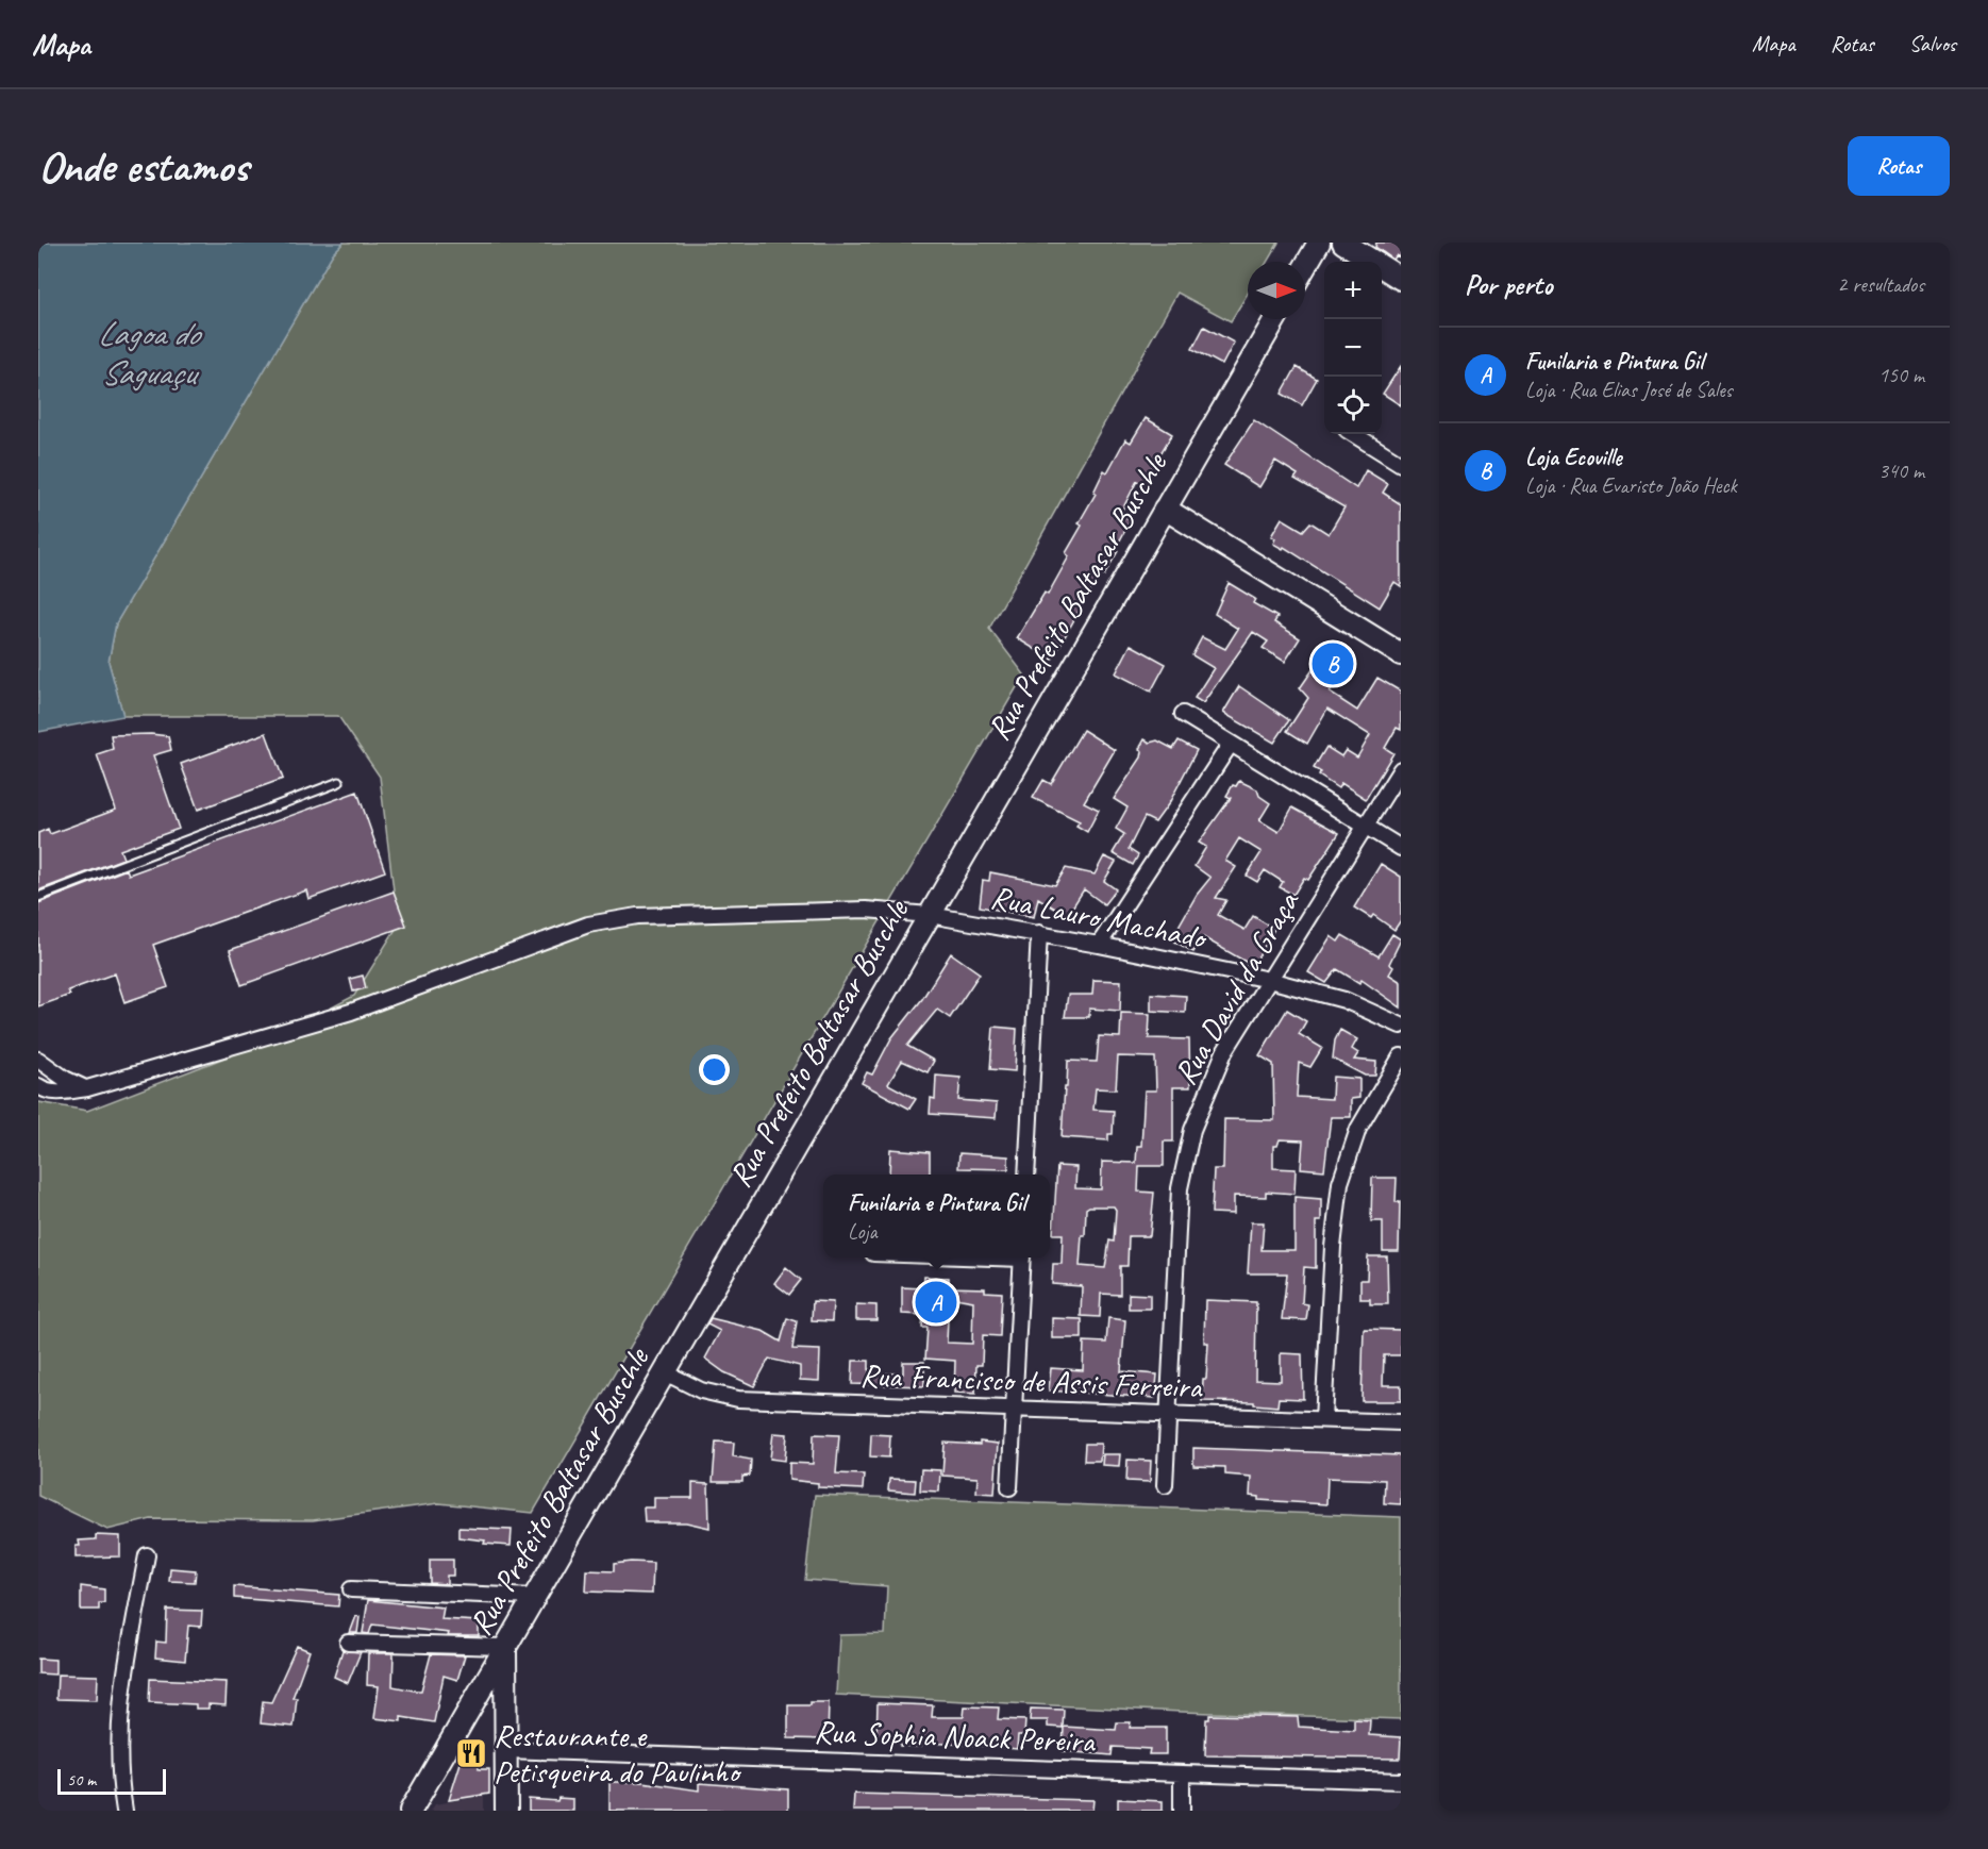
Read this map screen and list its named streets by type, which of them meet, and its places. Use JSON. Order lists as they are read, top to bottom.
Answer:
{
  "streets": {
    "main road": ["Rua Prefeito Baltasar Buschle"],
    "street": [
      "Rua Lauro Machado",
      "Rua David da Graça",
      "Rua Francisco de Assis Ferreira",
      "Rua Sophia Noack Pereira"
    ]
  },
  "crossings": [
    ["Rua Prefeito Baltasar Buschle", "Rua Lauro Machado"],
    ["Rua Prefeito Baltasar Buschle", "Rua Francisco de Assis Ferreira"],
    ["Rua Lauro Machado", "Rua David da Graça"],
    ["Rua David da Graça", "Rua Francisco de Assis Ferreira"]
  ],
  "water": ["Lagoa do Saguaçu"],
  "places": {
    "restaurant": ["Restaurante e Petisqueira do Paulinho"]
  },
  "scale_bar": "50 m",
  "north": "right",
  "page": {
    "header": "Mapa",
    "nav": ["Mapa", "Rotas", "Salvos"],
    "buttons": "Rotas",
    "title": "Onde estamos",
    "heading": ["Por perto", "2 resultados"],
    "map_buttons": ["+", "−"],
    "list": [
      {
        "mark": "A",
        "name": "Funilaria e Pintura Gil",
        "note": "Loja · Rua Elias José de Sales",
        "value": "150 m"
      },
      {
        "mark": "B",
        "name": "Loja Ecoville",
        "note": "Loja · Rua Evaristo João Heck",
        "value": "340 m"
      }
    ],
    "pins": ["B", "A"],
    "popup": ["Funilaria e Pintura Gil", "Loja"],
    "scale": "50 m"
  }
}
